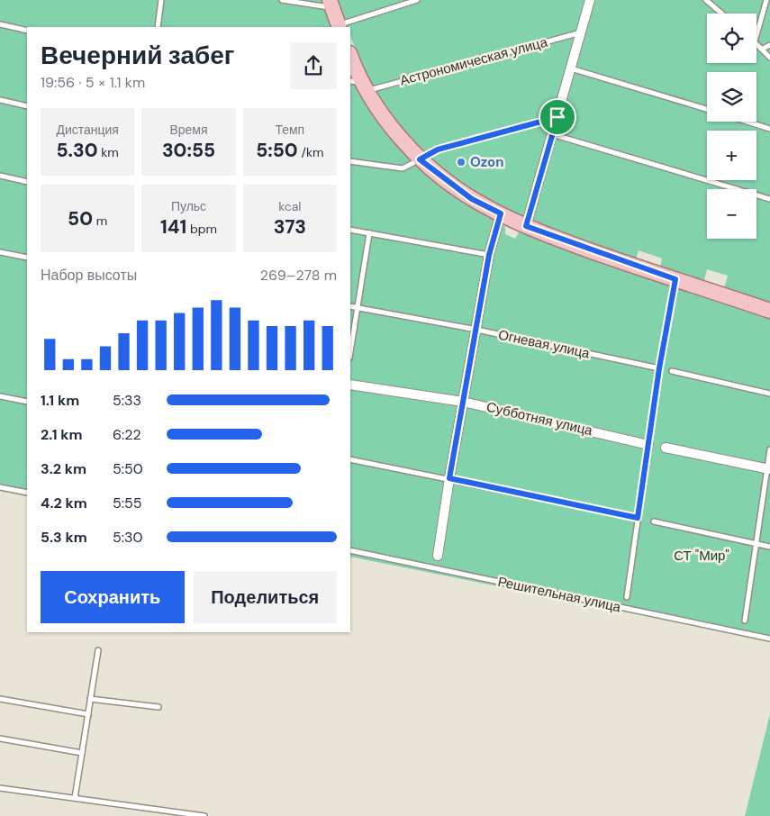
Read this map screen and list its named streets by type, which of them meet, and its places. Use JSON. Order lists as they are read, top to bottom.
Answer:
{
  "streets": {
    "street": ["Субботняя улица"],
    "lane": ["Астрономическая улица", "Огневая улица", "Решительная улица"]
  },
  "parks": ["СТ \"Мир\""],
  "places": ["Ozon"],
  "page": {
    "map_buttons": ["+", "−"],
    "heading": ["Вечерний забег", "19:56 · 5 × 1.1 km"],
    "stats": [
      ["Дистанция", "5.30 km"],
      ["Время", "30:55"],
      ["Темп", "5:50 /km"],
      ["50 m"],
      ["Пульс", "141 bpm"],
      ["kcal", "373"]
    ],
    "chart": ["Набор высоты", "269–278 m"],
    "list": [
      {
        "name": "1.1 km",
        "note": "5:33"
      },
      {
        "name": "2.1 km",
        "note": "6:22"
      },
      {
        "name": "3.2 km",
        "note": "5:50"
      },
      {
        "name": "4.2 km",
        "note": "5:55"
      },
      {
        "name": "5.3 km",
        "note": "5:30"
      }
    ],
    "buttons": ["Сохранить", "Поделиться"]
  }
}
